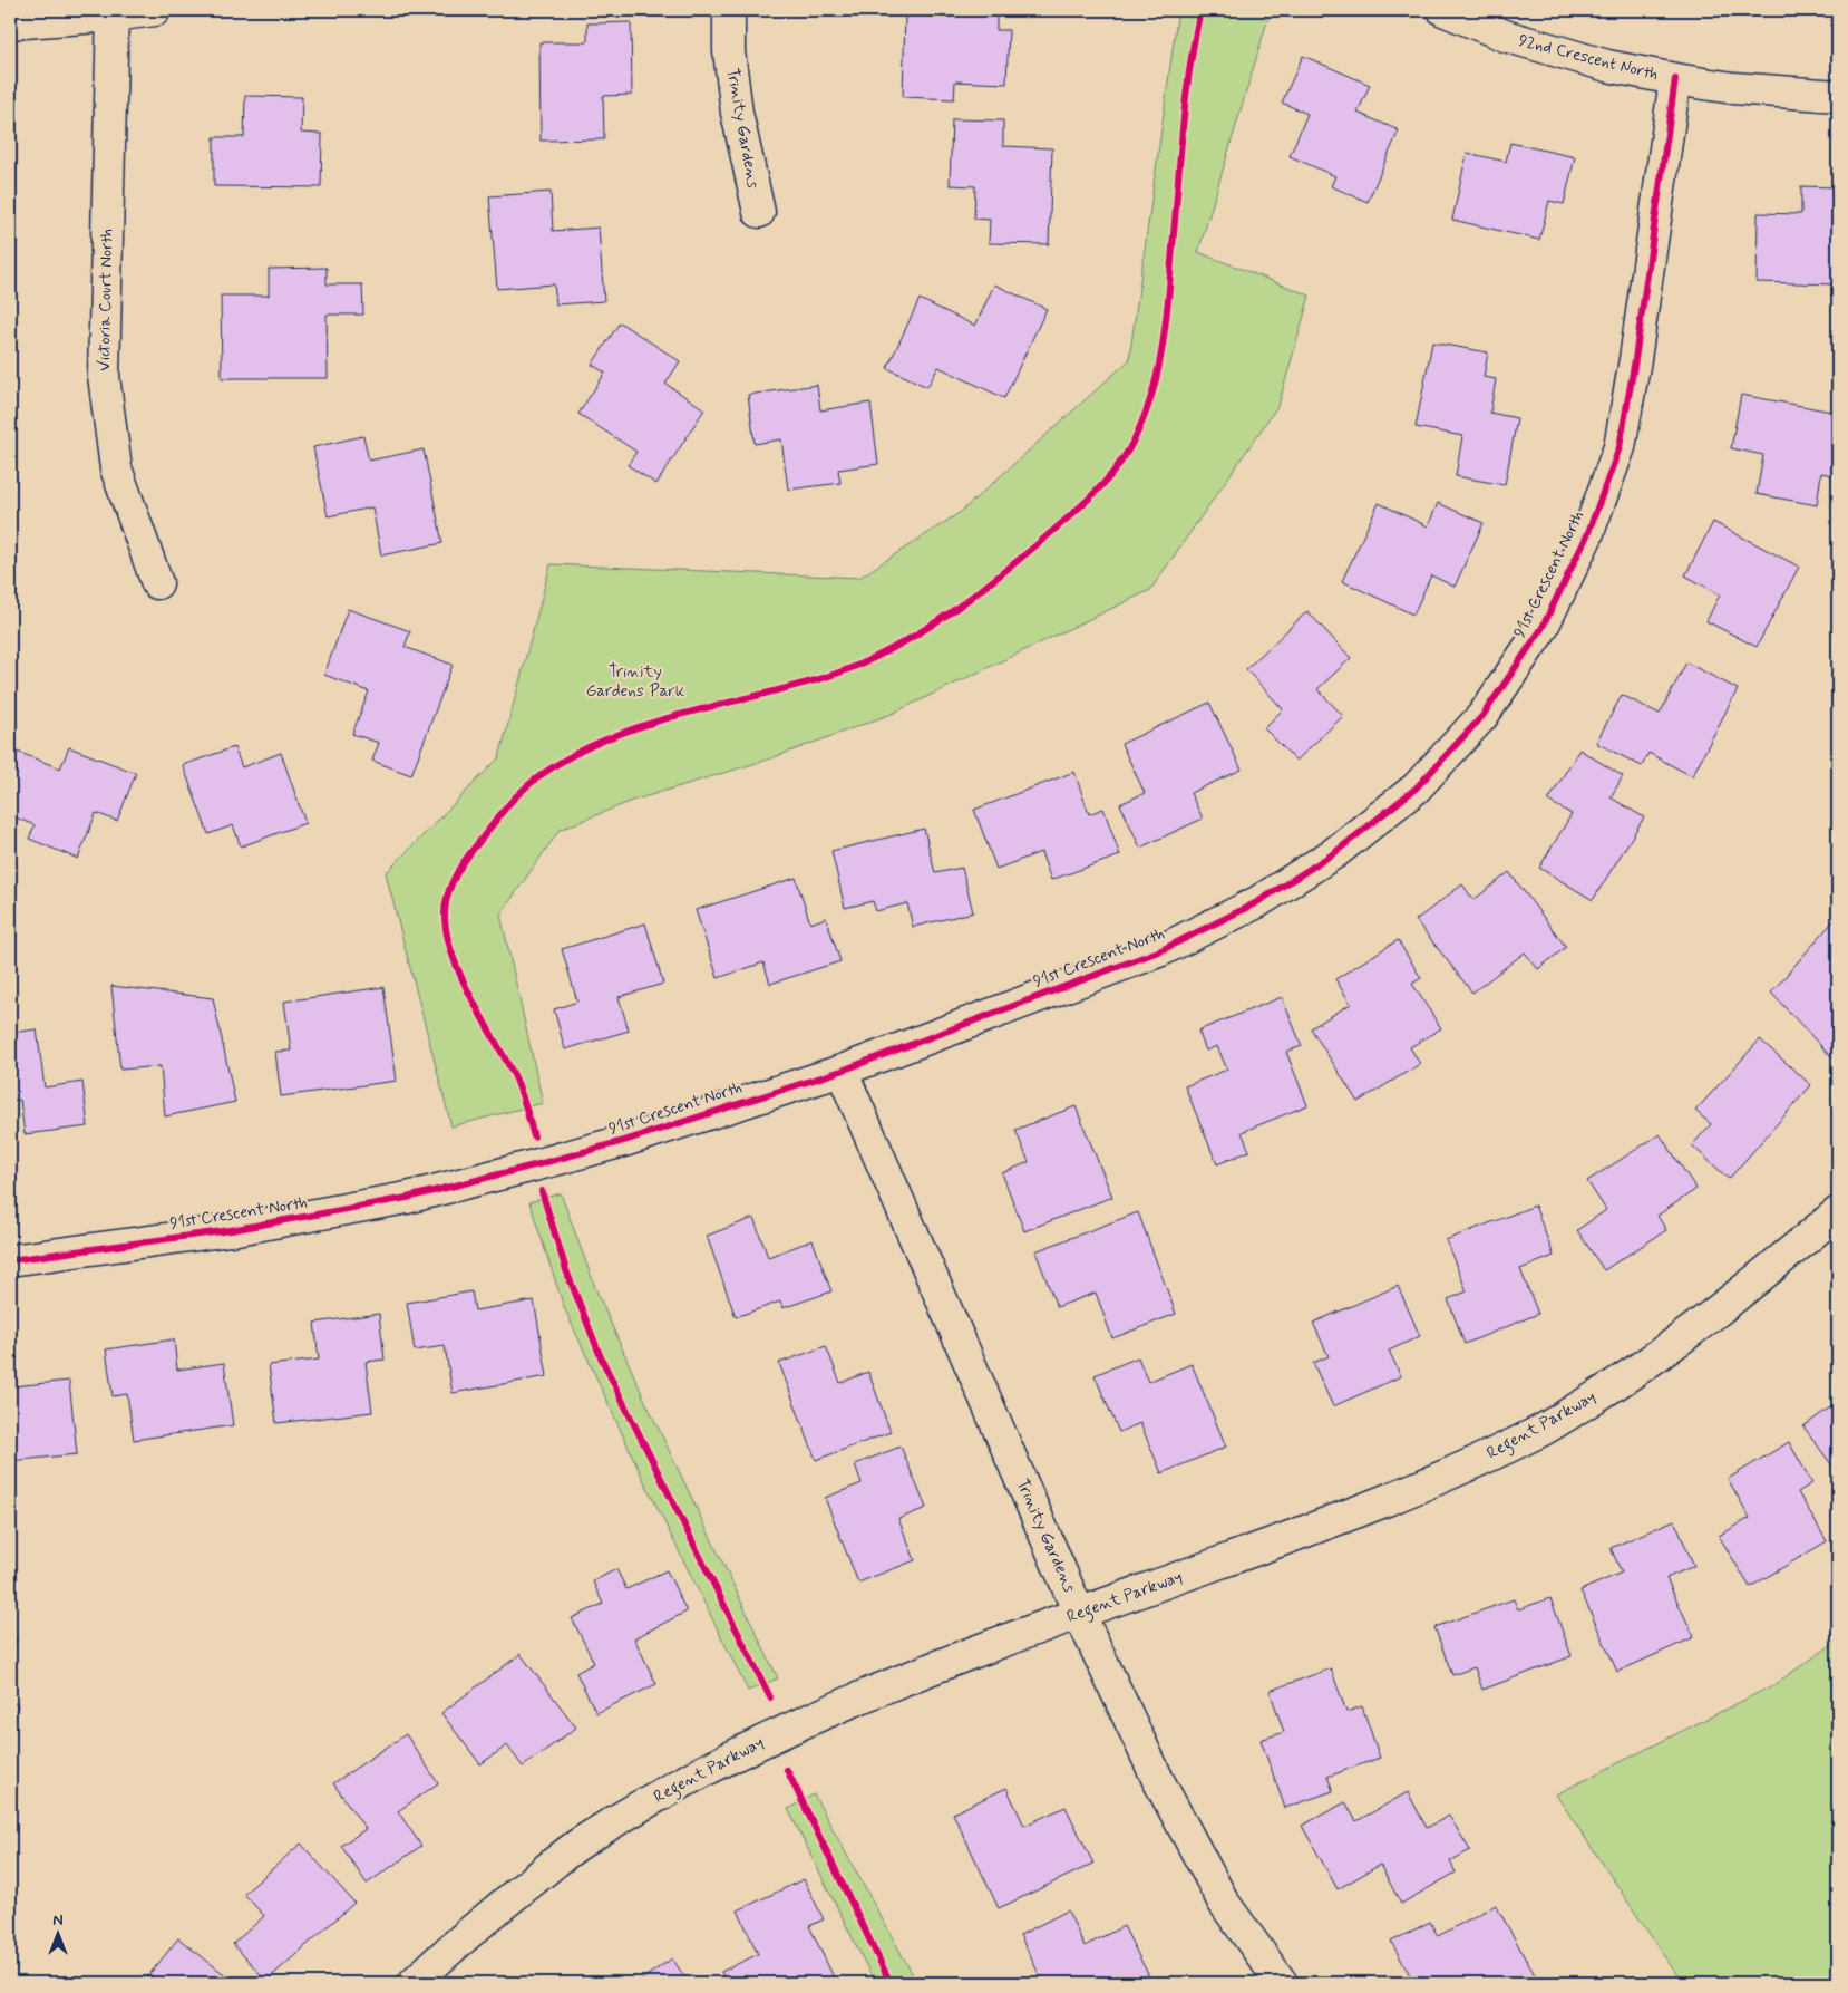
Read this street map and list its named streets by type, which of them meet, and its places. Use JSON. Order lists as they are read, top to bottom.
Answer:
{
  "streets": {
    "street": [
      "92nd Crescent North",
      "Trinity Gardens",
      "Victoria Court North",
      "91st Crescent North",
      "Regent Parkway"
    ]
  },
  "crossings": [
    ["92nd Crescent North", "91st Crescent North"],
    ["Trinity Gardens", "91st Crescent North"],
    ["Trinity Gardens", "Regent Parkway"]
  ],
  "parks": ["Trinity Gardens Park"],
  "north": "top"
}
